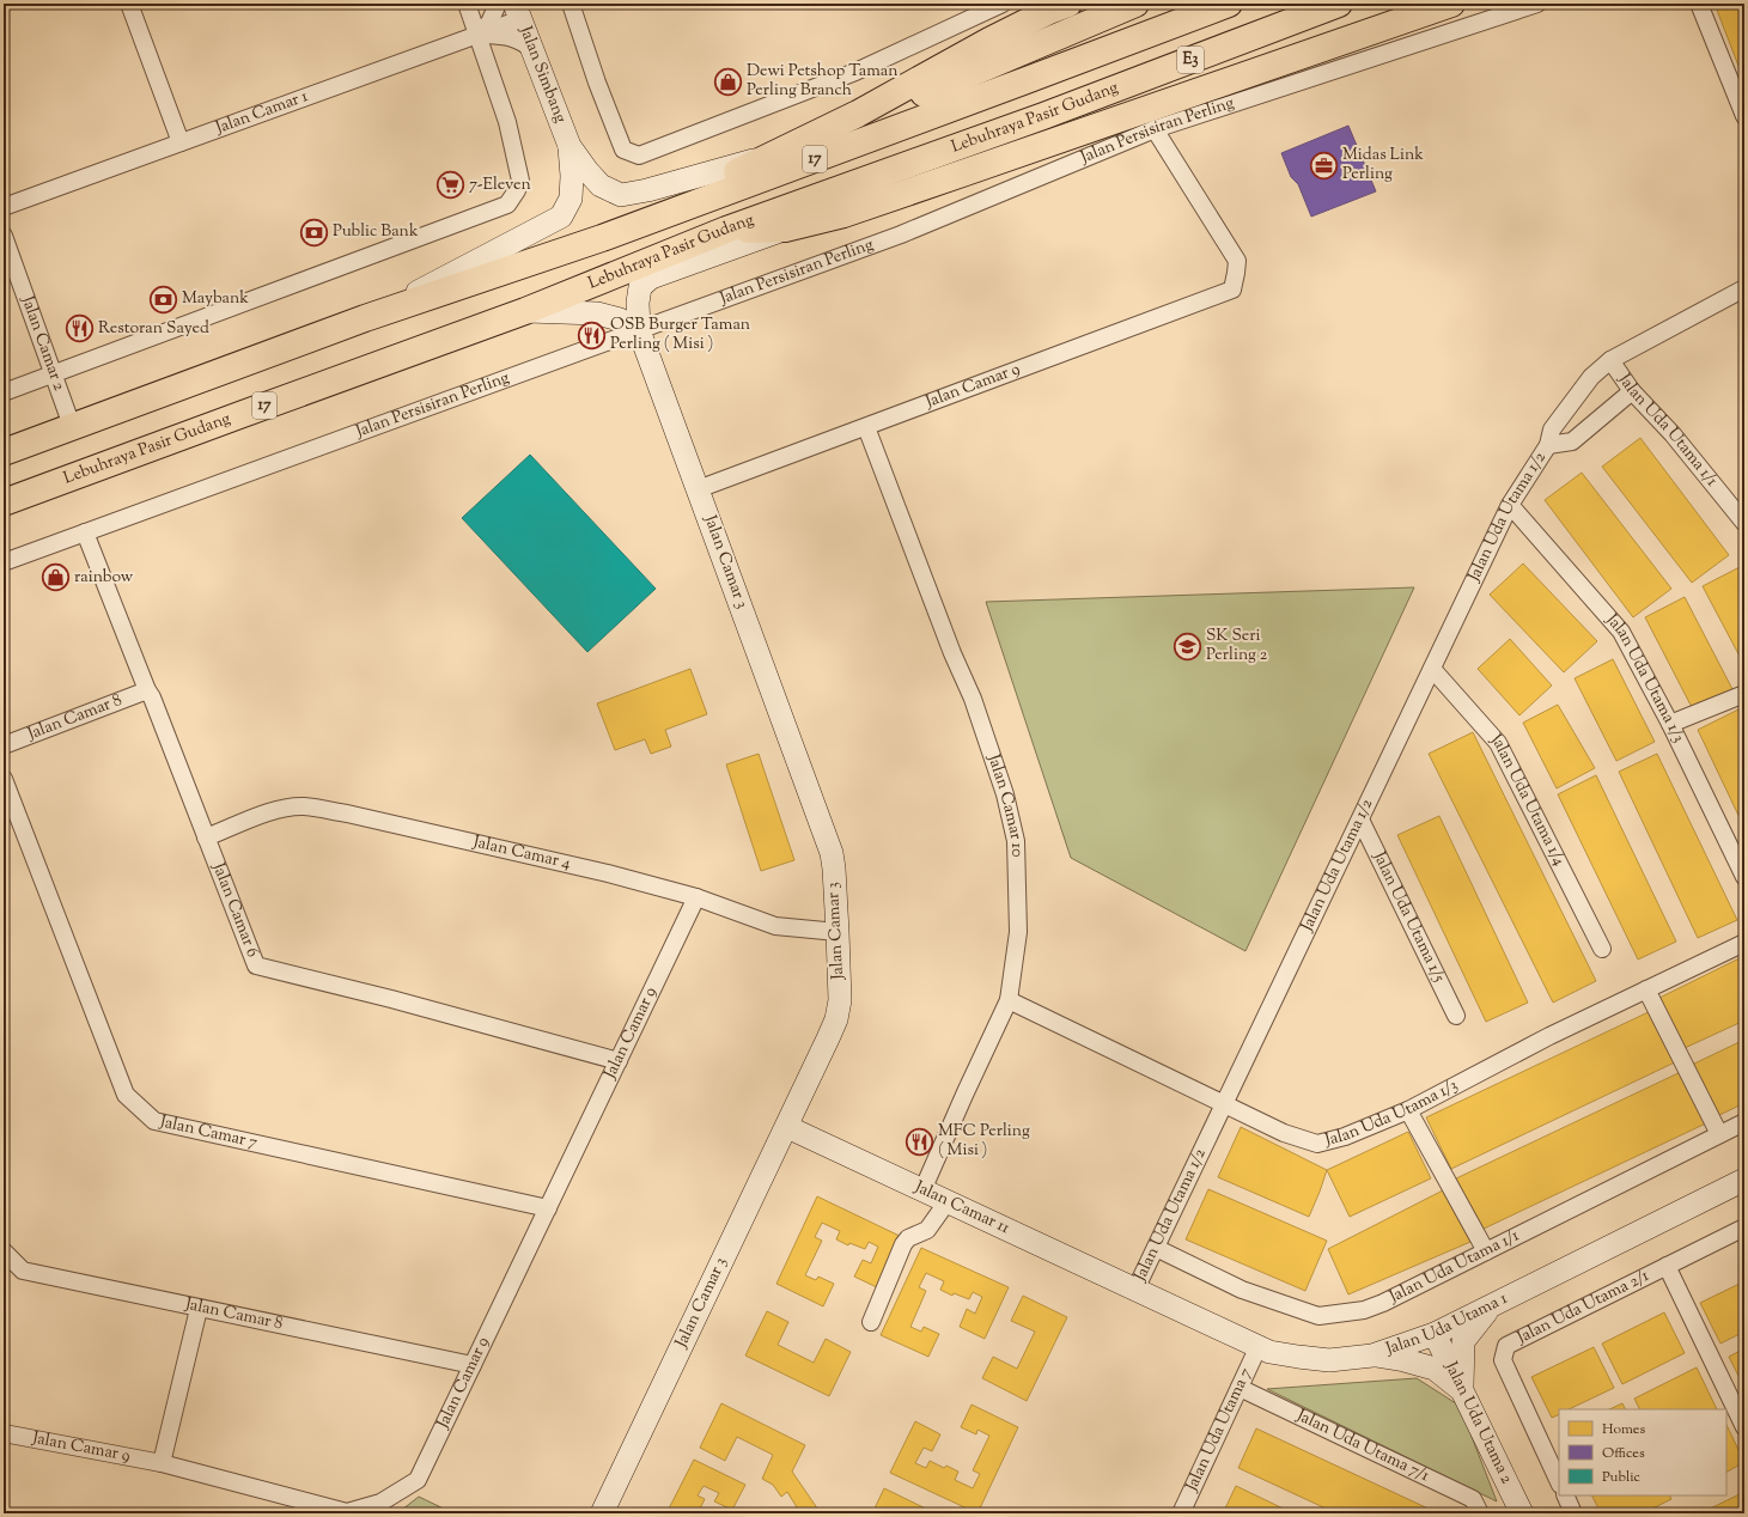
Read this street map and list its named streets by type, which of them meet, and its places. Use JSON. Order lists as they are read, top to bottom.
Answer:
{
  "streets": {
    "highway": ["E3", "Lebuhraya Pasir Gudang", "17"],
    "street": [
      "Jalan Simbang",
      "Jalan Camar 1",
      "Jalan Persisiran Perling",
      "Jalan Camar 2",
      "Jalan Camar 9",
      "Jalan Uda Utama 1/1",
      "Jalan Uda Utama 1/2",
      "Jalan Camar 3",
      "Jalan Uda Utama 1/3",
      "Jalan Camar 8",
      "Jalan Uda Utama 1/4",
      "Jalan Camar 10",
      "Jalan Camar 4",
      "Jalan Camar 6",
      "Jalan Uda Utama 1/5",
      "Jalan Camar 7",
      "Jalan Camar 11",
      "Jalan Uda Utama 2/1",
      "Jalan Uda Utama 1",
      "Jalan Uda Utama 2",
      "Jalan Uda Utama 7",
      "Jalan Uda Utama 7/1"
    ]
  },
  "crossings": [
    ["E3", "17"],
    ["Jalan Simbang", "Jalan Camar 1"],
    ["Jalan Persisiran Perling", "Jalan Camar 9"],
    ["Jalan Persisiran Perling", "Jalan Camar 3"],
    ["Jalan Persisiran Perling", "Jalan Camar 6"],
    ["17", "Jalan Camar 2"],
    ["Jalan Camar 9", "Jalan Camar 3"],
    ["Jalan Camar 9", "Jalan Camar 8"],
    ["Jalan Camar 9", "Jalan Camar 10"],
    ["Jalan Camar 9", "Jalan Camar 4"],
    ["Jalan Camar 9", "Jalan Camar 6"],
    ["Jalan Camar 9", "Jalan Camar 7"],
    ["Jalan Uda Utama 1/1", "Jalan Uda Utama 1/2"],
    ["Jalan Uda Utama 1/2", "Jalan Uda Utama 1/3"],
    ["Jalan Uda Utama 1/2", "Jalan Uda Utama 1/4"],
    ["Jalan Uda Utama 1/2", "Jalan Uda Utama 1/5"],
    ["Jalan Uda Utama 1/2", "Jalan Camar 11"],
    ["Jalan Uda Utama 1/2", "Jalan Uda Utama 1"],
    ["Jalan Camar 3", "Jalan Camar 4"],
    ["Jalan Camar 3", "Jalan Camar 11"],
    ["Jalan Uda Utama 1/3", "Jalan Camar 10"],
    ["Jalan Camar 8", "Jalan Camar 6"],
    ["Jalan Camar 10", "Jalan Camar 11"],
    ["Jalan Camar 4", "Jalan Camar 6"],
    ["Jalan Camar 11", "Jalan Uda Utama 1"],
    ["Jalan Uda Utama 1", "Jalan Uda Utama 2"],
    ["Jalan Uda Utama 1", "Jalan Uda Utama 7"],
    ["Jalan Uda Utama 7", "Jalan Uda Utama 7/1"]
  ],
  "places": {
    "shop": ["Dewi Petshop Taman Perling Branch", "rainbow"],
    "office": ["Midas Link Perling"],
    "supermarket": ["7-Eleven"],
    "bank": ["Public Bank", "Maybank"],
    "restaurant": ["Restoran Sayed", "OSB Burger Taman Perling ( Misi )", "MFC Perling ( Misi )"],
    "school or university": ["SK Seri Perling 2"]
  },
  "legend": ["Homes", "Offices", "Public"]
}
